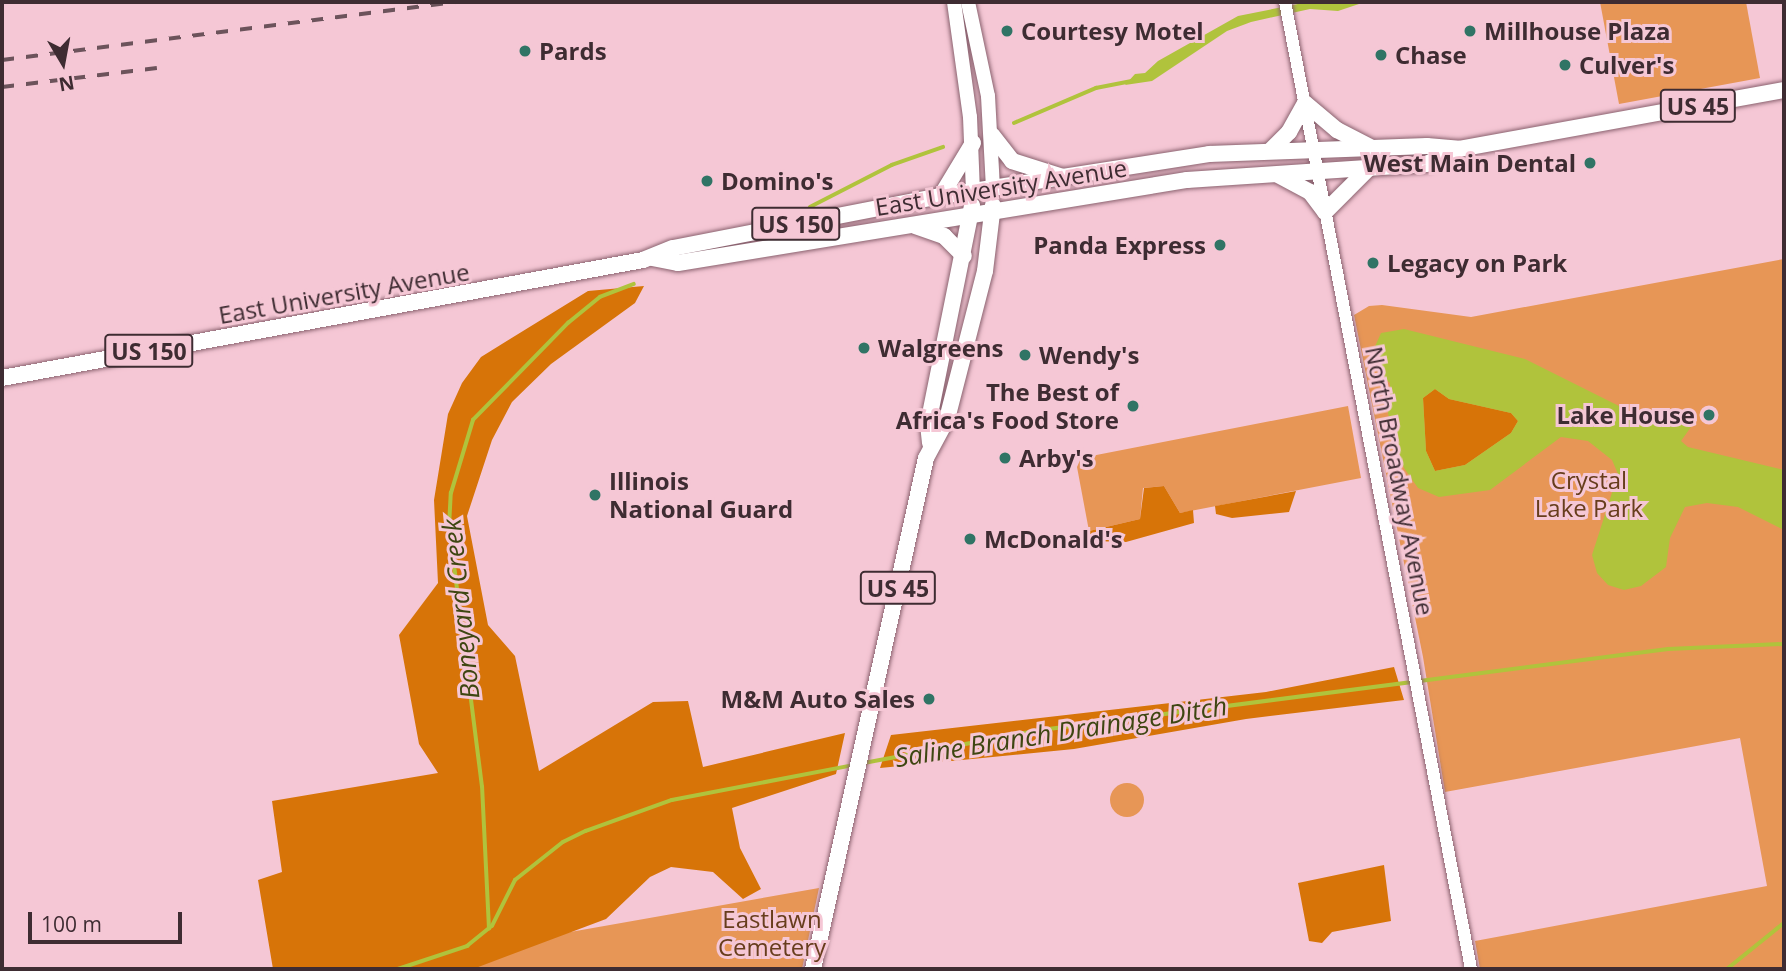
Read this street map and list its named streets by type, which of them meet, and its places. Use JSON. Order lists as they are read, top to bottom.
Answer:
{
  "streets": {
    "main road": ["US 45", "East University Avenue", "US 150"],
    "street": ["North Broadway Avenue"]
  },
  "crossings": [
    ["US 45", "East University Avenue"],
    ["US 45", "North Broadway Avenue"],
    ["East University Avenue", "North Broadway Avenue"]
  ],
  "water": ["Boneyard Creek", "Saline Branch Drainage Ditch"],
  "parks": ["Crystal Lake Park", "Eastlawn Cemetery"],
  "places": [
    "Courtesy Motel",
    "Millhouse Plaza",
    "Pards",
    "Chase",
    "Culver's",
    "West Main Dental",
    "Domino's",
    "Panda Express",
    "Legacy on Park",
    "Walgreens",
    "Wendy's",
    "The Best of Africa's Food Store",
    "Lake House",
    "Arby's",
    "Illinois National Guard",
    "McDonald's",
    "M&M Auto Sales"
  ],
  "scale_bar": "100 m",
  "north": "bottom"
}
